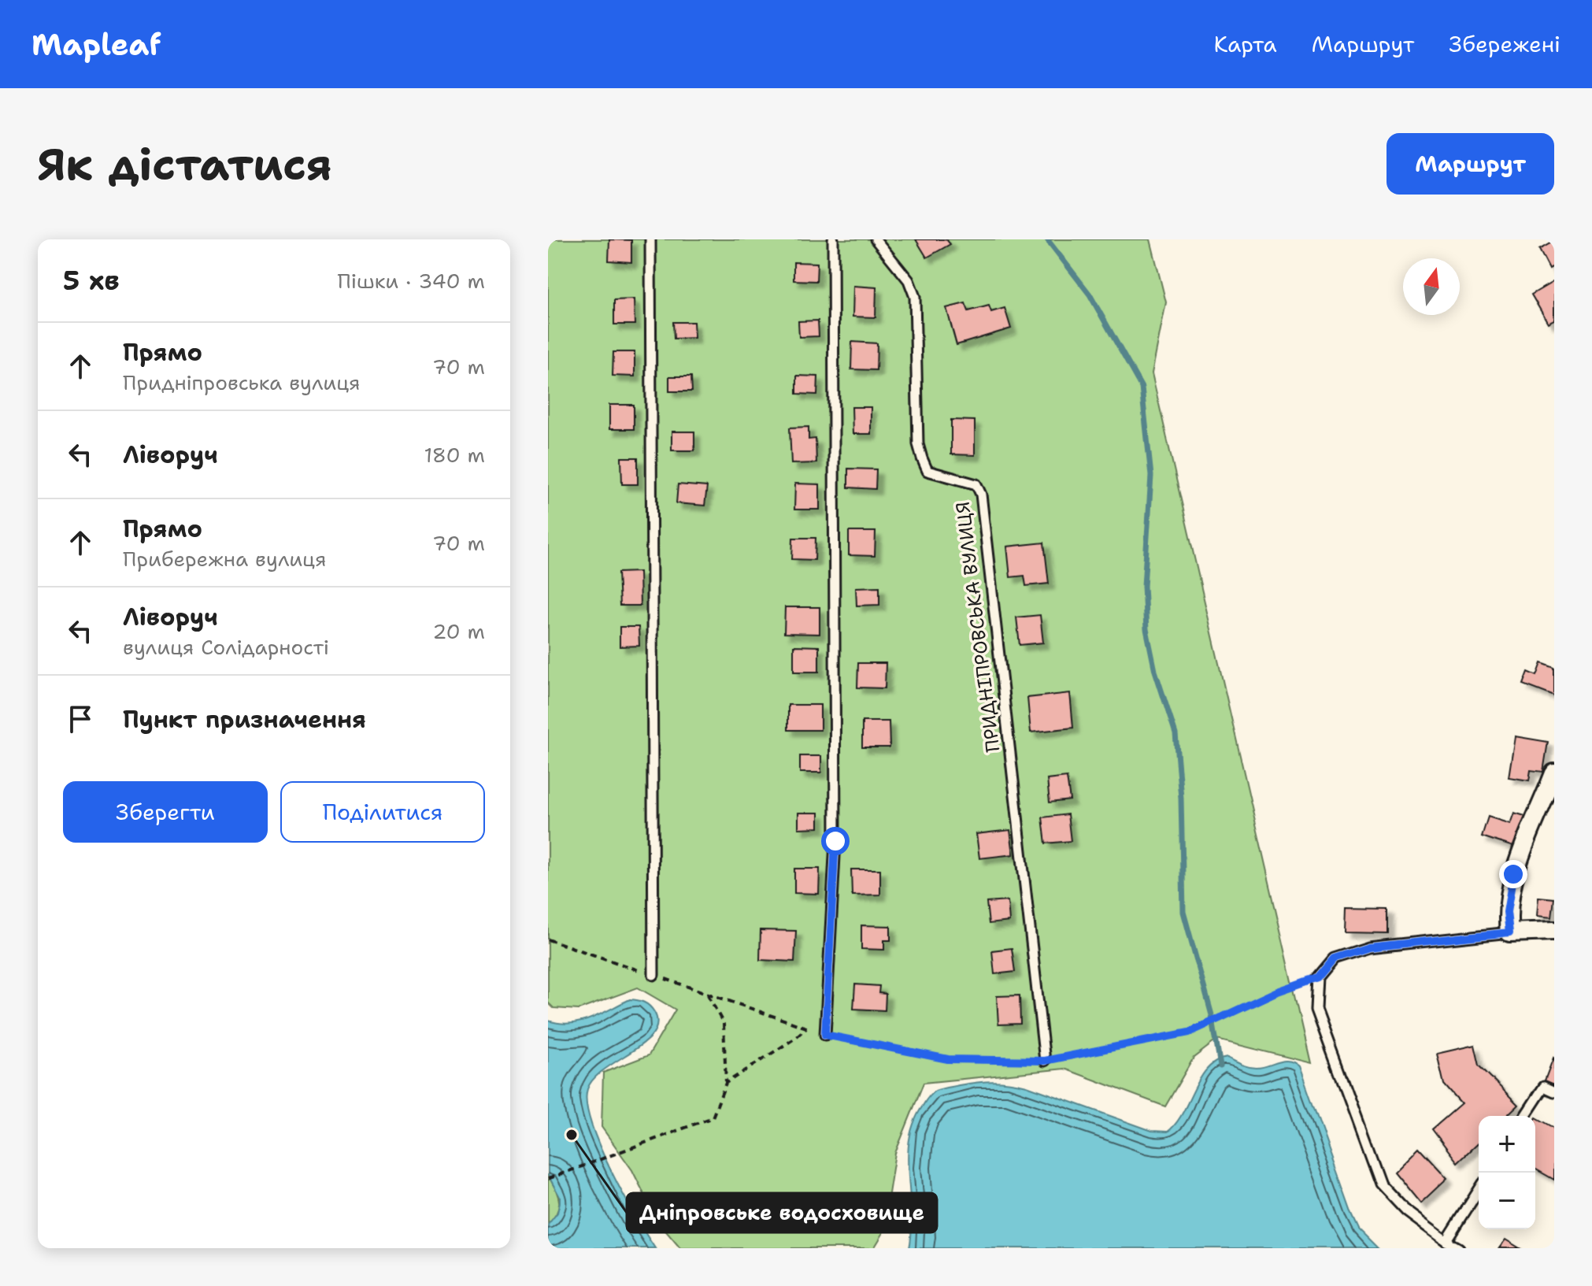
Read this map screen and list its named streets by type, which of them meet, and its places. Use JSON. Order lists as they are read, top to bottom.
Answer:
{
  "streets": {
    "lane": ["ПРИДНІПРОВСЬКА ВУЛИЦЯ"]
  },
  "places": ["Дніпровське водосховище"],
  "north": "top",
  "page": {
    "header": "Mapleaf",
    "nav": ["Карта", "Маршрут", "Збережені"],
    "buttons": [
      "Маршрут",
      ["Зберегти", "Поділитися"]
    ],
    "title": "Як дістатися",
    "heading": ["5 хв", "Пішки · 340 m"],
    "list": [
      ["Прямо", "Придніпровська вулиця", "70 m"],
      ["Ліворуч", "180 m"],
      ["Прямо", "Прибережна вулиця", "70 m"],
      ["Ліворуч", "вулиця Солідарності", "20 m"],
      "Пункт призначення"
    ],
    "map_buttons": ["+", "−"]
  }
}
